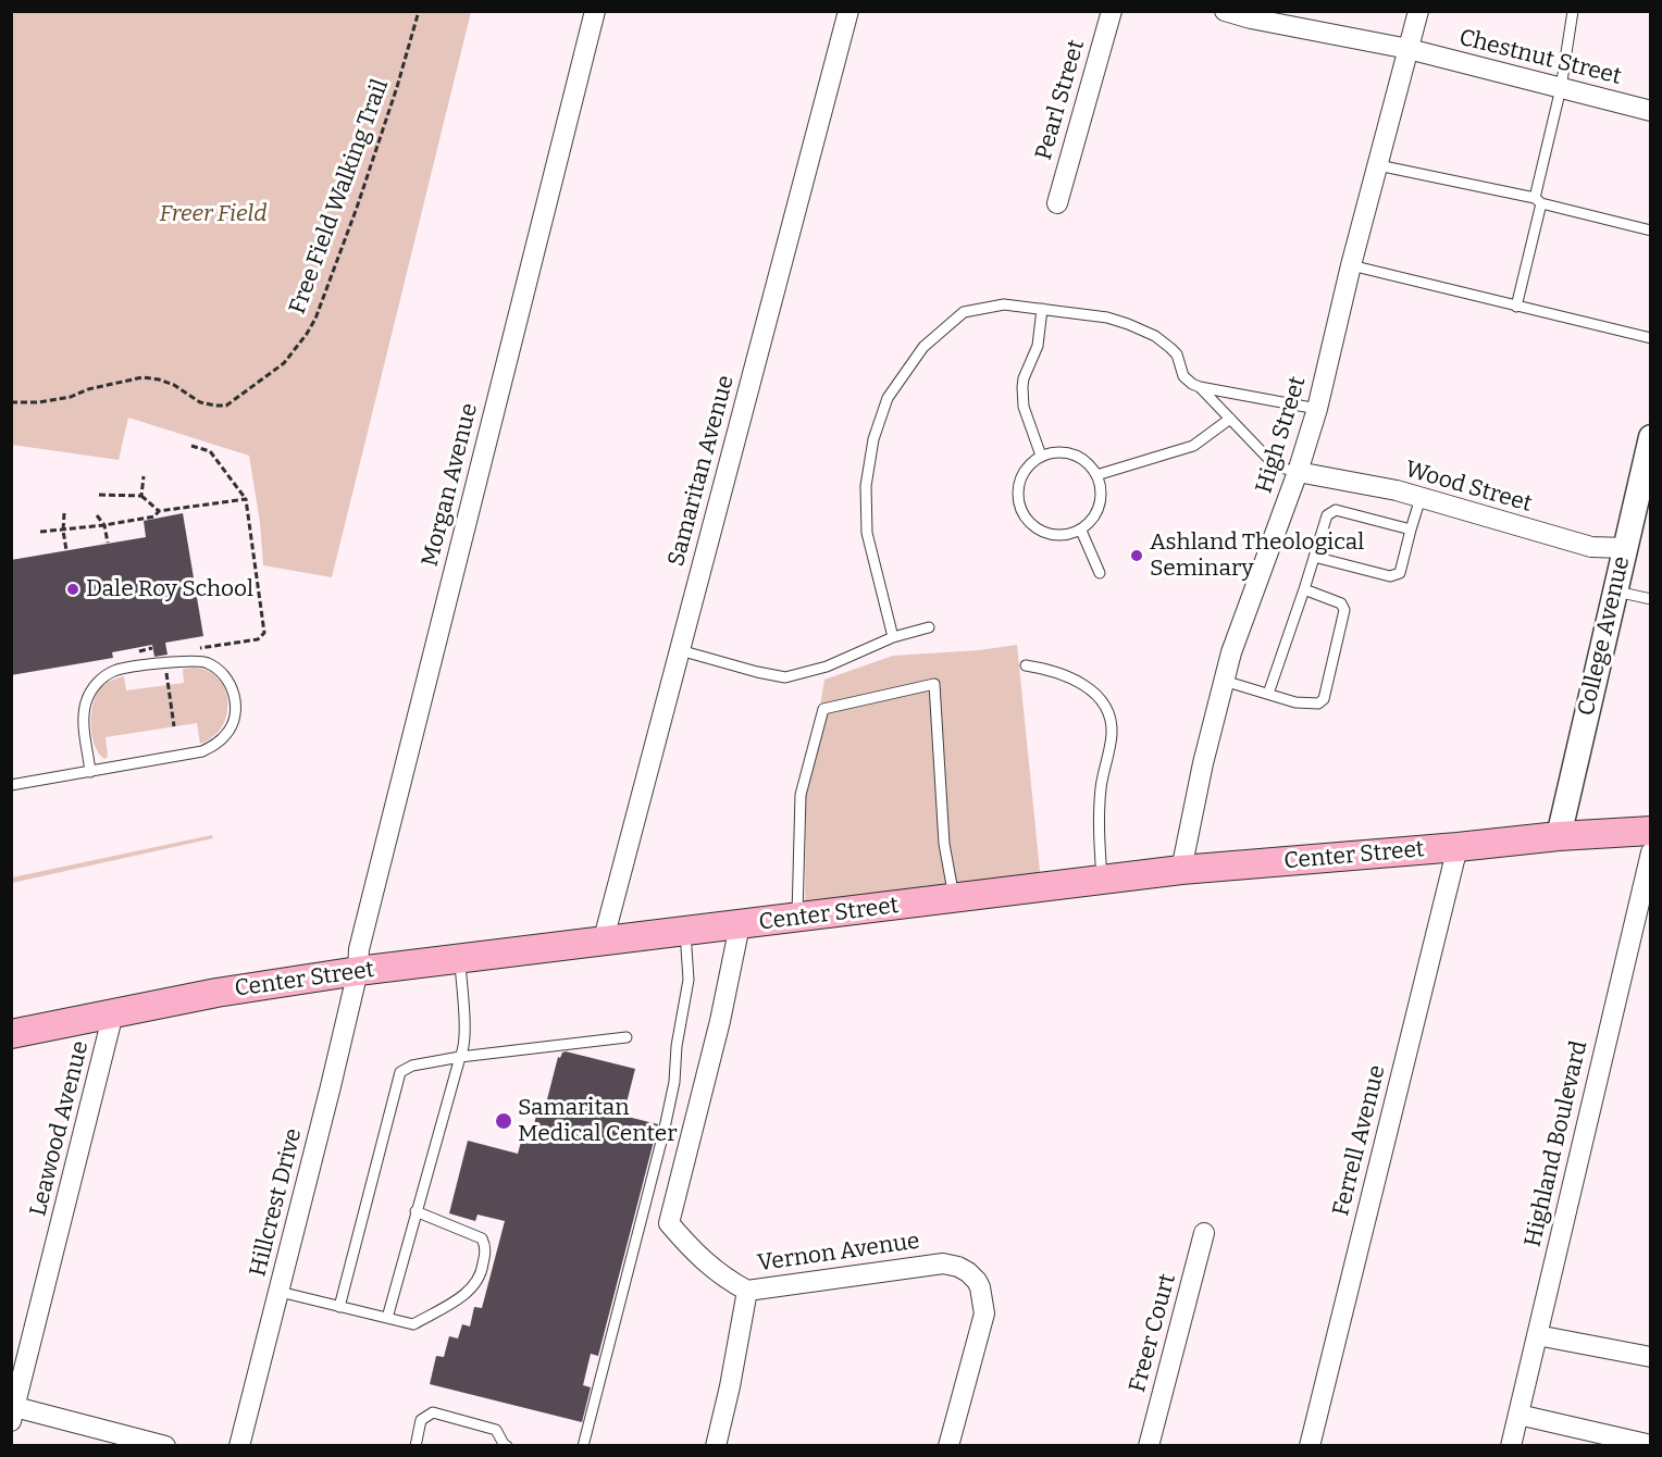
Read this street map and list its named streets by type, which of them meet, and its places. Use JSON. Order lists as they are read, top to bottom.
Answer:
{
  "streets": {
    "main road": ["Center Street"],
    "street": [
      "Chestnut Street",
      "Pearl Street",
      "High Street",
      "Samaritan Avenue",
      "Morgan Avenue",
      "Wood Street",
      "College Avenue",
      "Leawood Avenue",
      "Ferrell Avenue",
      "Highland Boulevard",
      "Hillcrest Drive",
      "Vernon Avenue",
      "Freer Court"
    ],
    "path": ["Free Field Walking Trail"]
  },
  "crossings": [
    ["Chestnut Street", "High Street"],
    ["High Street", "Wood Street"],
    ["High Street", "Center Street"],
    ["Samaritan Avenue", "Center Street"],
    ["Morgan Avenue", "Center Street"],
    ["Morgan Avenue", "Hillcrest Drive"],
    ["Wood Street", "College Avenue"],
    ["College Avenue", "Center Street"],
    ["Center Street", "Leawood Avenue"],
    ["Center Street", "Ferrell Avenue"],
    ["Center Street", "Hillcrest Drive"],
    ["Center Street", "Vernon Avenue"]
  ],
  "parks": ["Freer Field"],
  "places": ["Ashland Theological Seminary", "Dale Roy School", "Samaritan Medical Center"]
}
